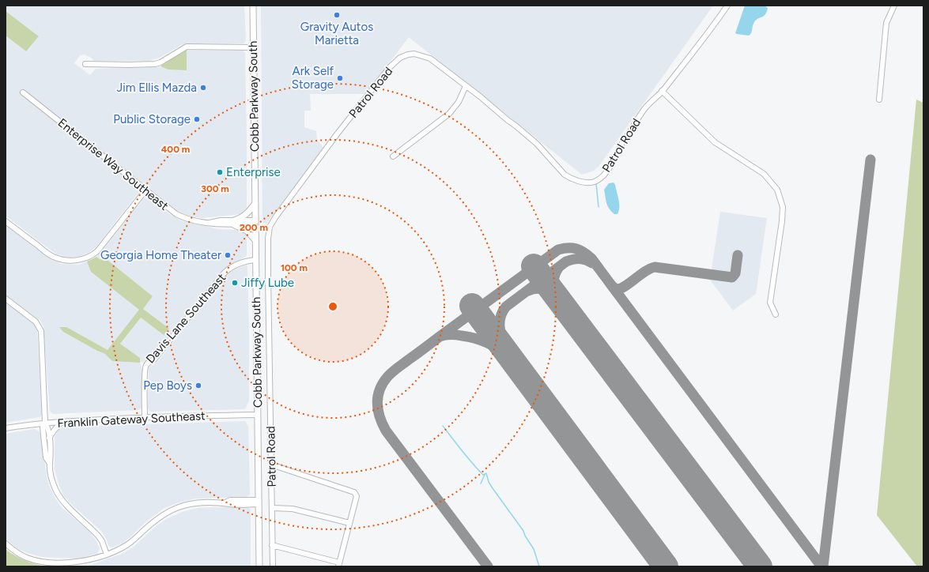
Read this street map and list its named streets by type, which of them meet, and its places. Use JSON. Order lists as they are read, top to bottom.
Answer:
{
  "streets": {
    "main road": ["Cobb Parkway South"],
    "street": [
      "Patrol Road",
      "Enterprise Way Southeast",
      "Davis Lane Southeast",
      "Franklin Gateway Southeast"
    ]
  },
  "crossings": [
    ["Cobb Parkway South", "Enterprise Way Southeast"],
    ["Cobb Parkway South", "Davis Lane Southeast"],
    ["Cobb Parkway South", "Franklin Gateway Southeast"],
    ["Davis Lane Southeast", "Franklin Gateway Southeast"]
  ],
  "places": [
    "Gravity Autos Marietta",
    "Ark Self Storage",
    "Jim Ellis Mazda",
    "Public Storage",
    "Enterprise",
    "Georgia Home Theater",
    "Jiffy Lube",
    "Pep Boys"
  ],
  "rings": [
    "400 m",
    "300 m",
    "200 m",
    "100 m"
  ]
}
